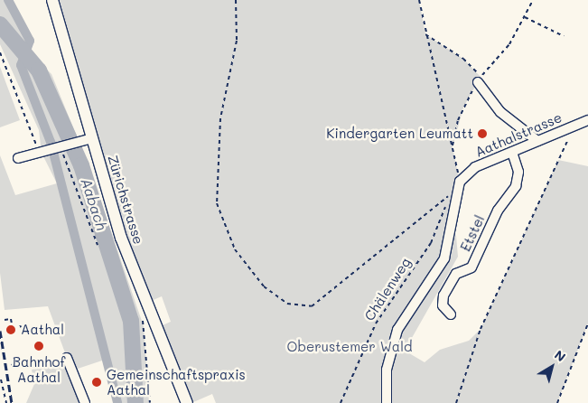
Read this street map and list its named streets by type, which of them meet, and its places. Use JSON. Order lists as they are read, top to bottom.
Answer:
{
  "streets": {
    "main road": ["Zürichstrasse"],
    "street": ["Aathalstrasse", "Etstel"],
    "path": ["Chälenweg"]
  },
  "crossings": [
    ["Aathalstrasse", "Etstel"],
    ["Aathalstrasse", "Chälenweg"]
  ],
  "water": ["Aabach"],
  "parks": ["Oberustemer Wald"],
  "places": [
    "Kindergarten Leumatt",
    "Aathal",
    "Bahnhof Aathal",
    "Gemeinschaftspraxis Aathal"
  ],
  "north": "top right"
}
